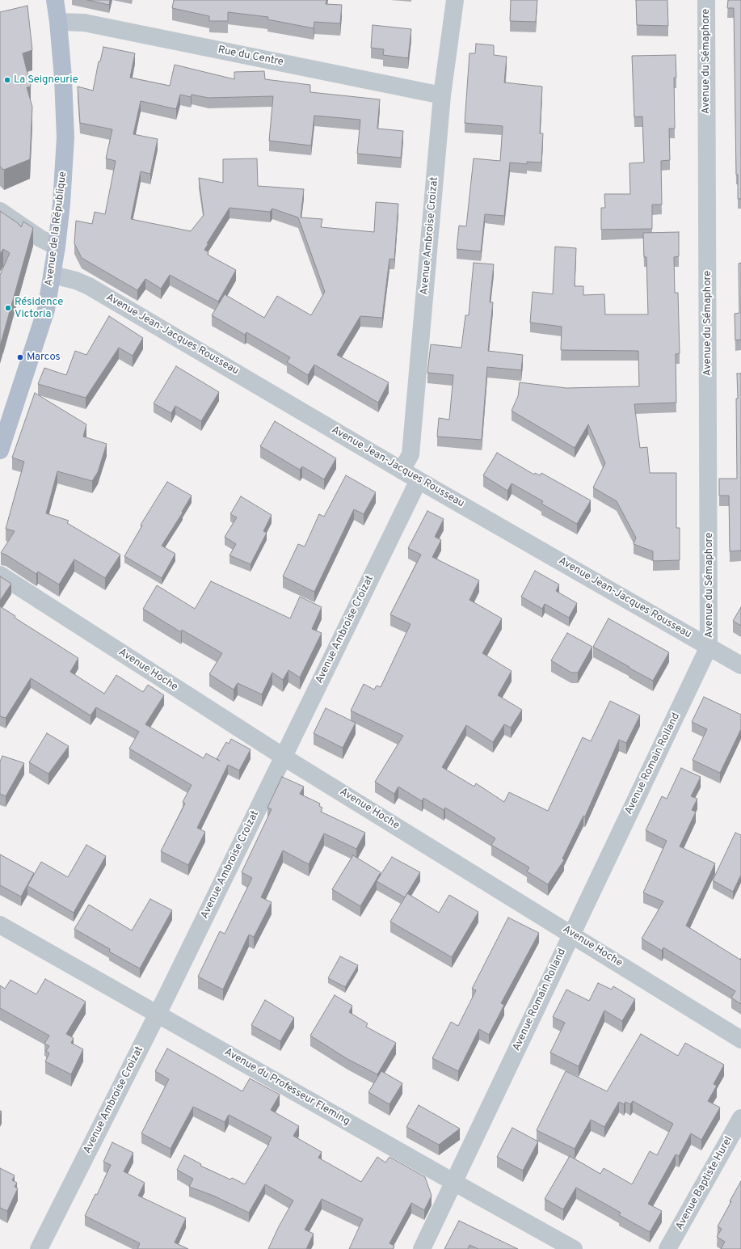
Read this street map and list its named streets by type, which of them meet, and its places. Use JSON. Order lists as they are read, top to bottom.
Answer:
{
  "streets": {
    "main road": ["Avenue de la République"],
    "street": [
      "Rue du Centre",
      "Avenue du Sémaphore",
      "Avenue Ambroise Croizat",
      "Avenue Jean-Jacques Rousseau",
      "Avenue Hoche",
      "Avenue Romain Rolland",
      "Avenue du Professeur Fleming",
      "Avenue Baptiste Hurel"
    ]
  },
  "crossings": [
    ["Rue du Centre", "Avenue de la République"],
    ["Rue du Centre", "Avenue Ambroise Croizat"],
    ["Avenue du Sémaphore", "Avenue Jean-Jacques Rousseau"],
    ["Avenue du Sémaphore", "Avenue Romain Rolland"],
    ["Avenue de la République", "Avenue Jean-Jacques Rousseau"],
    ["Avenue Ambroise Croizat", "Avenue Jean-Jacques Rousseau"],
    ["Avenue Ambroise Croizat", "Avenue Hoche"],
    ["Avenue Ambroise Croizat", "Avenue du Professeur Fleming"],
    ["Avenue Jean-Jacques Rousseau", "Avenue Romain Rolland"],
    ["Avenue Hoche", "Avenue Romain Rolland"],
    ["Avenue Romain Rolland", "Avenue du Professeur Fleming"]
  ],
  "places": ["La Seigneurie", "Résidence Victoria", "Marcos"]
}
